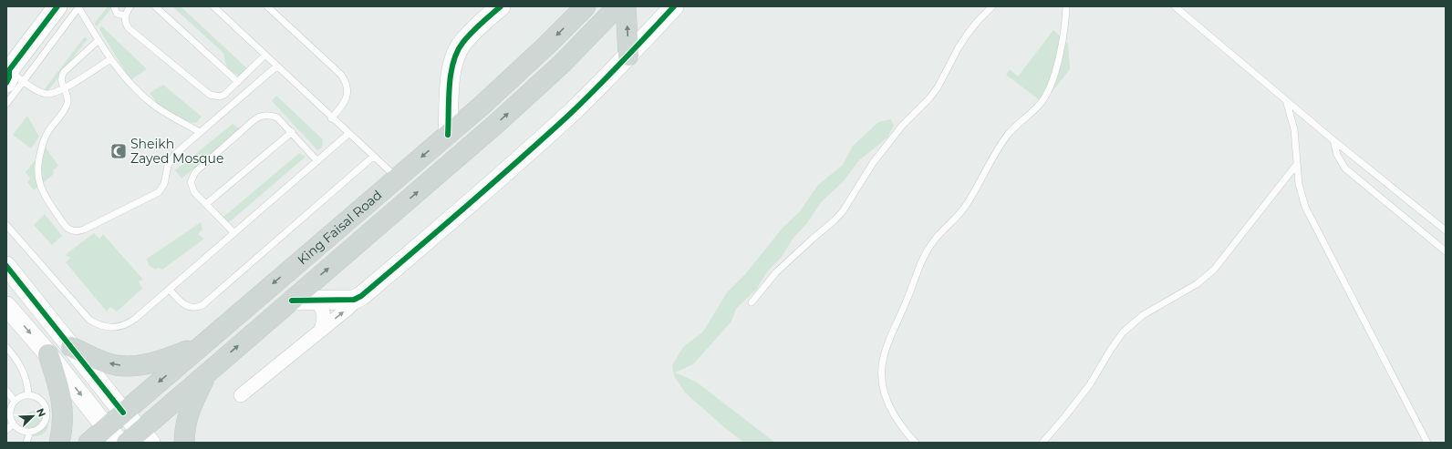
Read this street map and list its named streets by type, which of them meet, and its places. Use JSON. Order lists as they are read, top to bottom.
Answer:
{
  "streets": {
    "main road": ["King Faisal Road"]
  },
  "places": {
    "mosque": ["Sheikh Zayed Mosque"]
  },
  "north": "top right"
}
